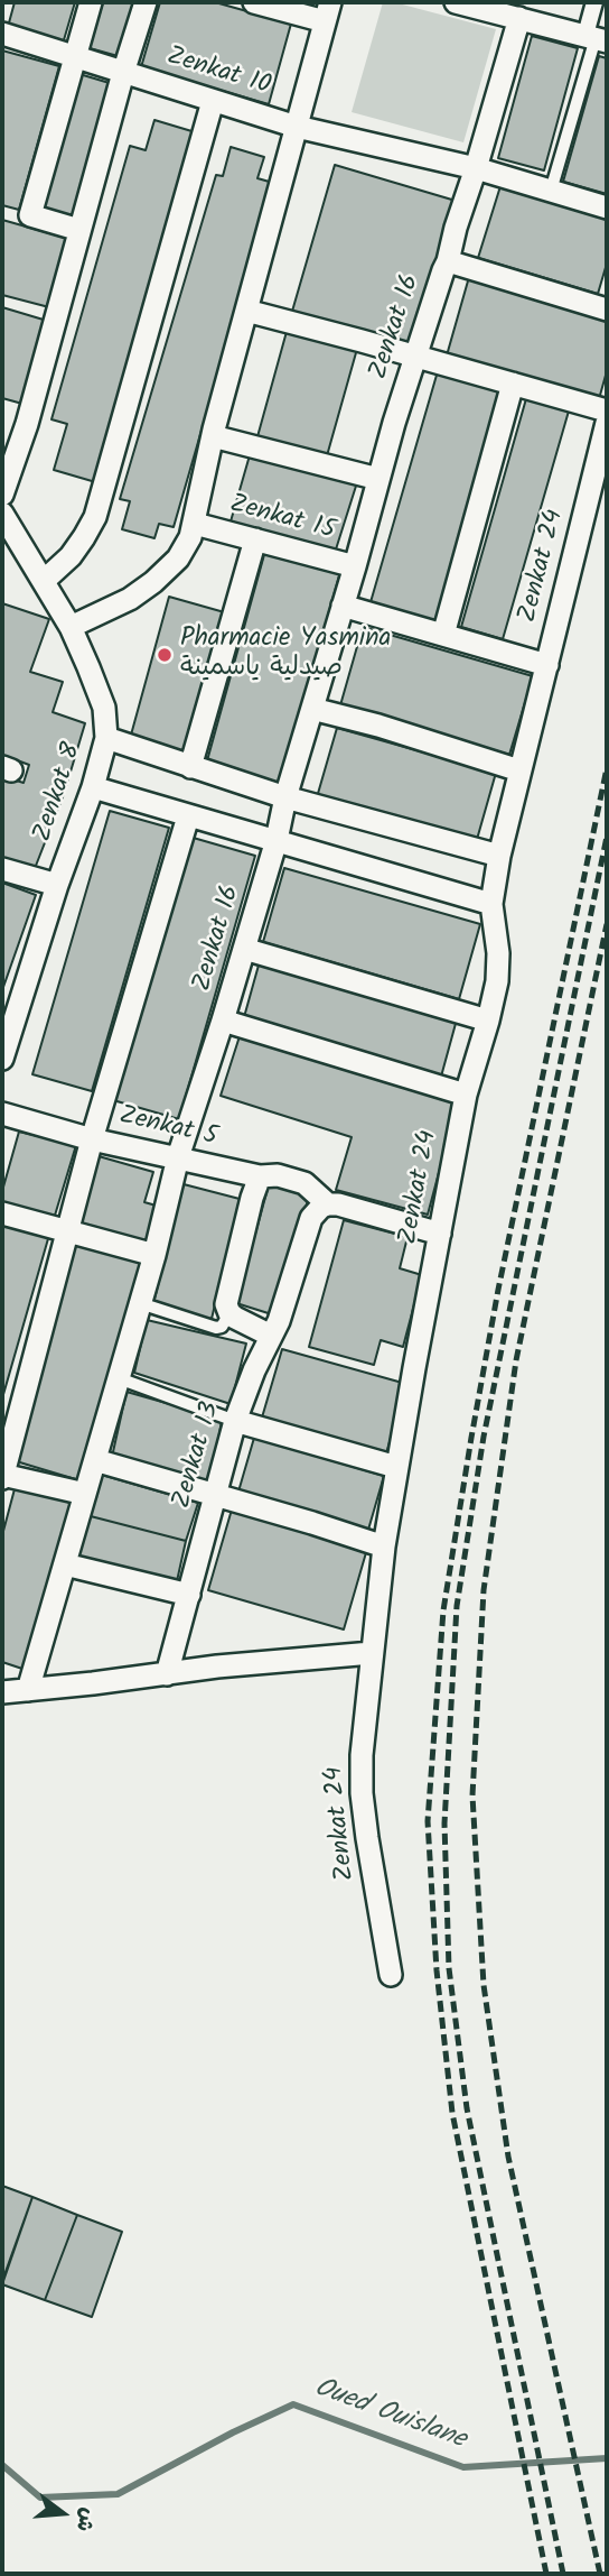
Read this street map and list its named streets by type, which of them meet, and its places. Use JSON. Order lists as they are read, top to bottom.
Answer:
{
  "streets": {
    "street": [
      "Zenkat 10",
      "Zenkat 16",
      "Zenkat 15",
      "Zenkat 24",
      "Zenkat 8",
      "Zenkat 5",
      "Zenkat 13"
    ]
  },
  "crossings": [
    ["Zenkat 16", "Zenkat 15"],
    ["Zenkat 16", "Zenkat 5"],
    ["Zenkat 5", "Zenkat 13"]
  ],
  "water": ["Oued Ouislane"],
  "places": ["Pharmacie Yasmina صيدلية ياسمينة"],
  "north": "right"
}
